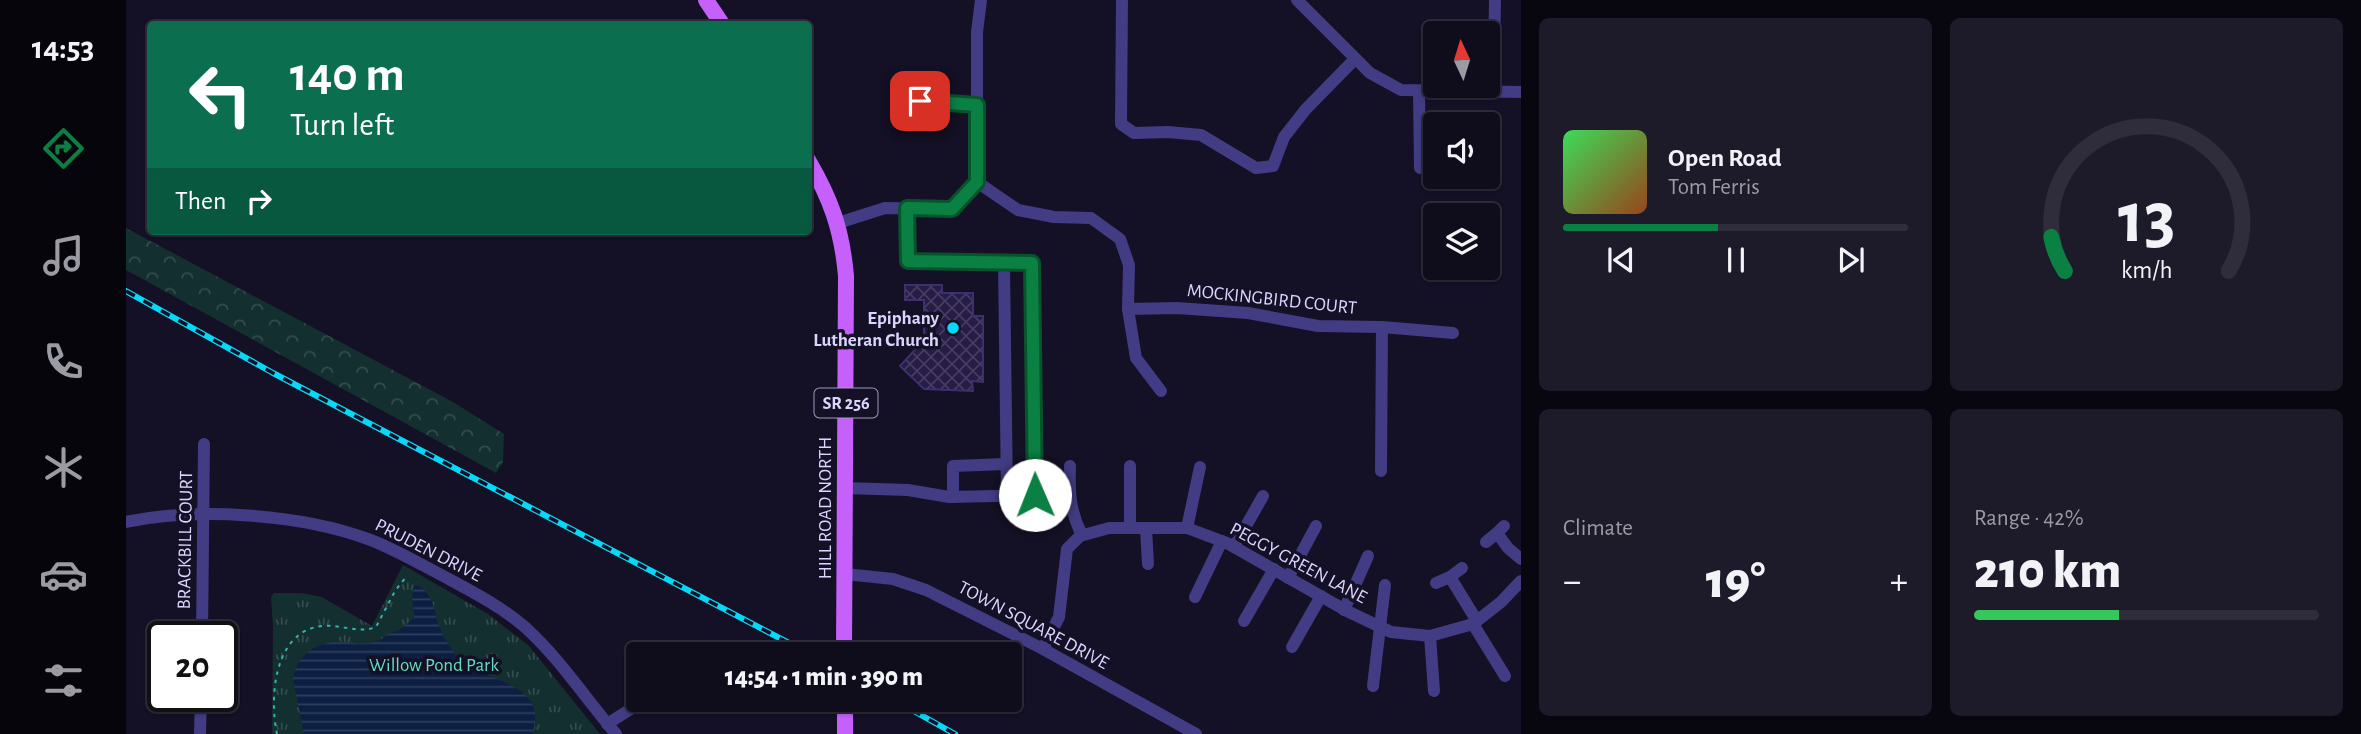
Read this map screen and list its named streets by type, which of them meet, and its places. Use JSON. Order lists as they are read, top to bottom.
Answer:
{
  "streets": {
    "main road": ["SR 256", "HILL ROAD NORTH"],
    "street": [
      "MOCKINGBIRD COURT",
      "BRACKBILL COURT",
      "PRUDEN DRIVE",
      "PEGGY GREEN LANE",
      "TOWN SQUARE DRIVE"
    ]
  },
  "crossings": [
    ["HILL ROAD NORTH", "TOWN SQUARE DRIVE"],
    ["BRACKBILL COURT", "PRUDEN DRIVE"]
  ],
  "parks": ["Willow Pond Park"],
  "places": ["Epiphany Lutheran Church"],
  "north": "top",
  "page": {
    "tabs": "14:53",
    "turn": ["140 m", "Turn left"],
    "song": ["Open Road", "Tom Ferris"],
    "then": "Then",
    "tile": [
      "Climate",
      ["Range · 42%", "210 km"]
    ],
    "heat": ["−", "19°", "+"],
    "limit": "20",
    "trip": "14:54 · 1 min · 390 m",
    "gauge": ["13", "km/h"]
  }
}
